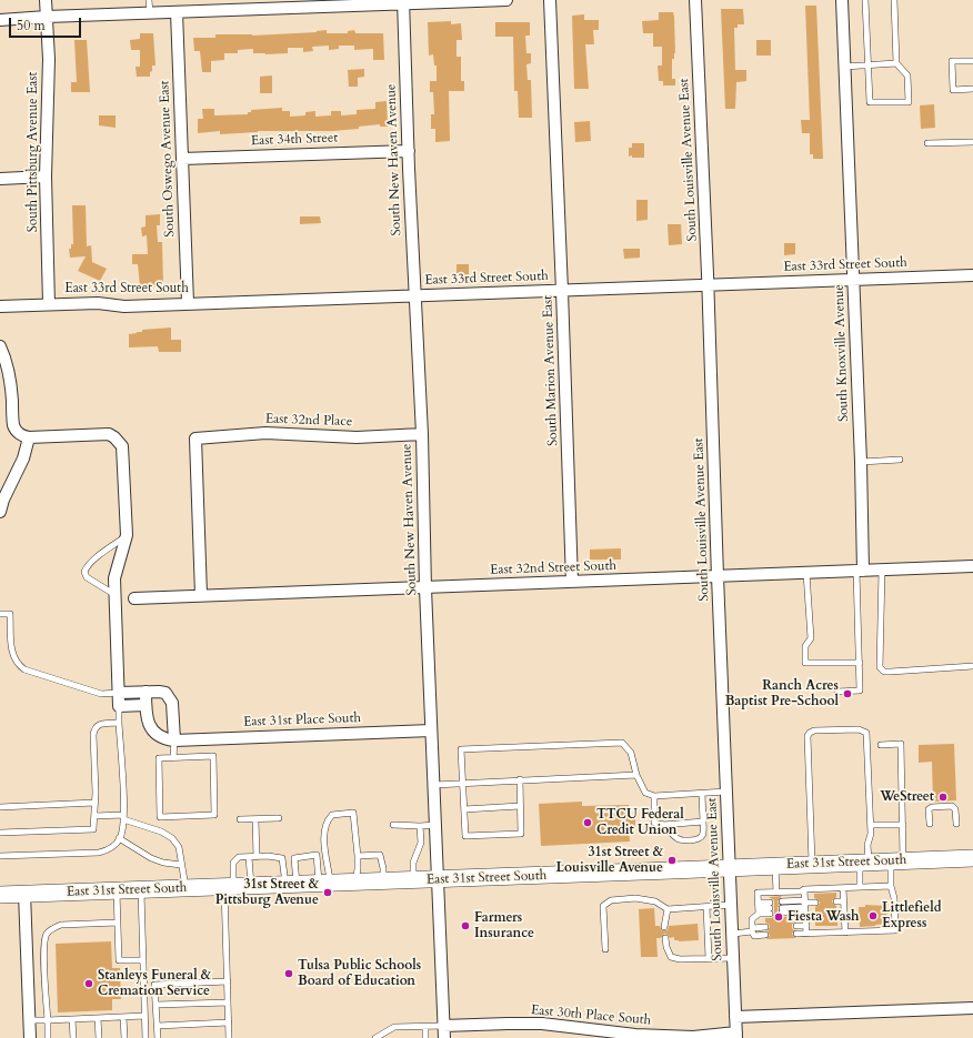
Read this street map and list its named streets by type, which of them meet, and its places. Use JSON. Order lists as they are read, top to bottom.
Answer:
{
  "streets": {
    "main road": ["East 31st Street South"],
    "street": [
      "East 34th Street",
      "South Pittsburg Avenue East",
      "South Oswego Avenue East",
      "South New Haven Avenue",
      "South Louisville Avenue East",
      "East 33rd Street South",
      "South Knoxville Avenue",
      "South Marion Avenue East",
      "East 32nd Place",
      "East 32nd Street South",
      "East 31st Place South",
      "East 30th Place South"
    ]
  },
  "crossings": [
    ["East 34th Street", "South Oswego Avenue East"],
    ["East 34th Street", "South New Haven Avenue"],
    ["South Pittsburg Avenue East", "East 33rd Street South"],
    ["South Oswego Avenue East", "East 33rd Street South"],
    ["South New Haven Avenue", "East 33rd Street South"],
    ["South New Haven Avenue", "East 32nd Place"],
    ["South New Haven Avenue", "East 32nd Street South"],
    ["South New Haven Avenue", "East 31st Place South"],
    ["South New Haven Avenue", "East 31st Street South"],
    ["South New Haven Avenue", "East 30th Place South"],
    ["South Louisville Avenue East", "East 33rd Street South"],
    ["South Louisville Avenue East", "East 32nd Street South"],
    ["South Louisville Avenue East", "East 31st Street South"],
    ["South Louisville Avenue East", "East 30th Place South"],
    ["East 33rd Street South", "South Knoxville Avenue"],
    ["East 33rd Street South", "South Marion Avenue East"],
    ["South Knoxville Avenue", "East 32nd Street South"],
    ["South Marion Avenue East", "East 32nd Street South"],
    ["East 32nd Place", "East 32nd Street South"]
  ],
  "places": [
    "Ranch Acres Baptist Pre-School",
    "WeStreet",
    "TTCU Federal Credit Union",
    "31st Street & Louisville Avenue",
    "31st Street & Pittsburg Avenue",
    "Littlefield Express",
    "Fiesta Wash",
    "Farmers Insurance",
    "Tulsa Public Schools Board of Education",
    "Stanleys Funeral & Cremation Service"
  ],
  "scale_bar": "50 m"
}
